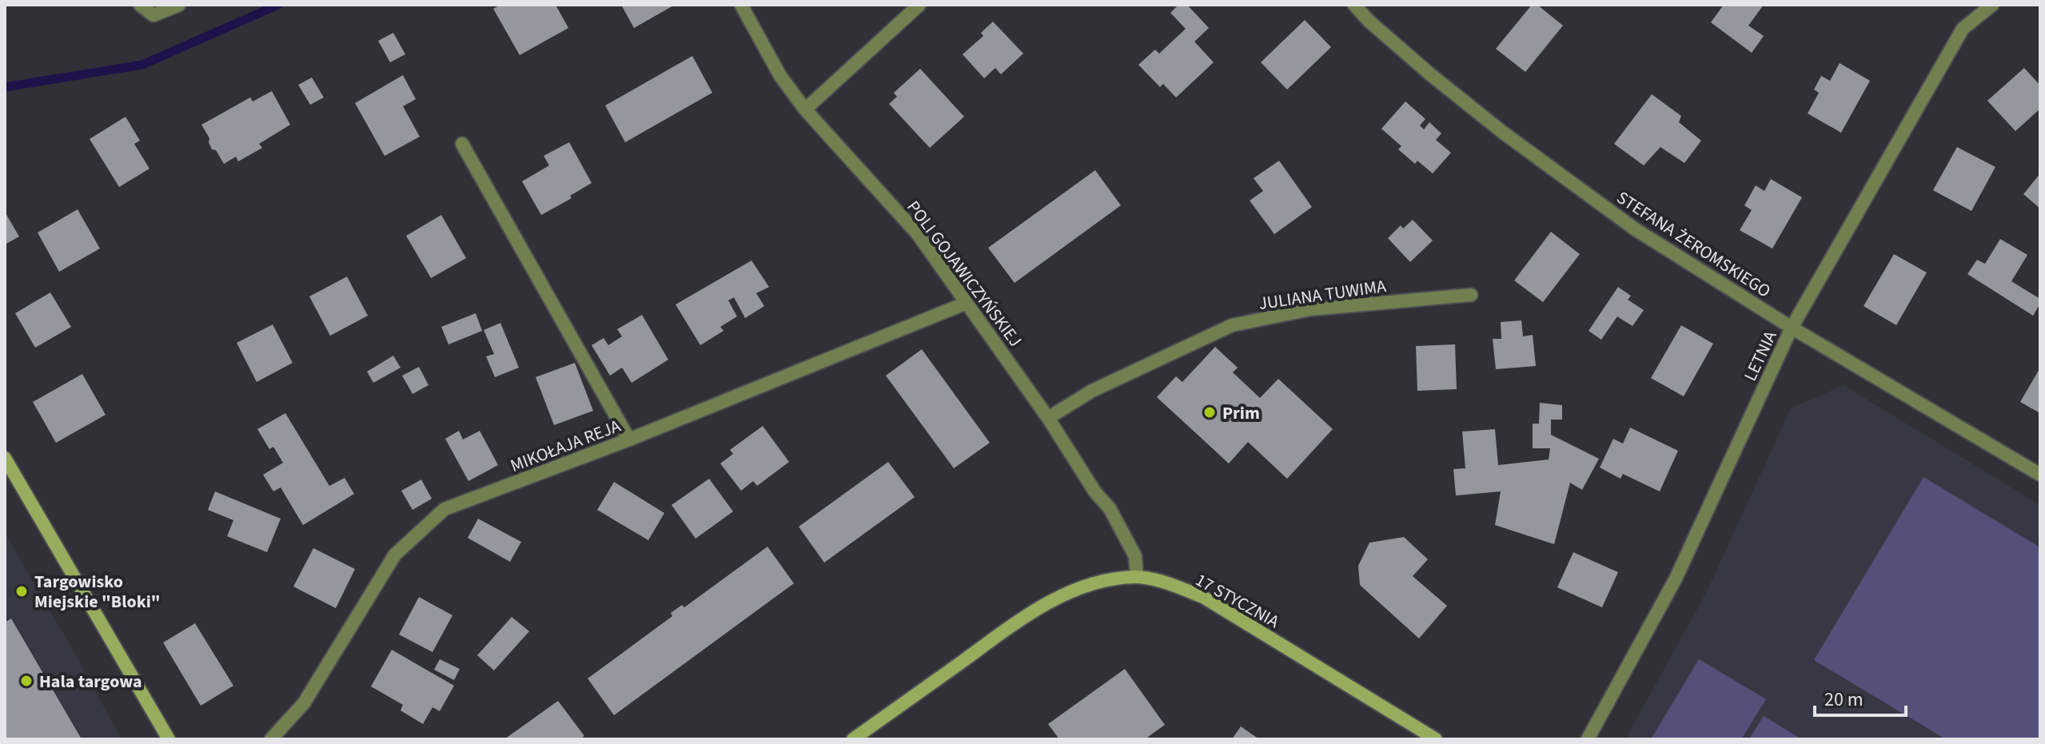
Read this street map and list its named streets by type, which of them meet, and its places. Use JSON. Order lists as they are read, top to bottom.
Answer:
{
  "streets": {
    "street": [
      "STEFANA ŻEROMSKIEGO",
      "POLI GOJAWICZYŃSKIEJ",
      "JULIANA TUWIMA",
      "LETNIA",
      "MIKOŁAJA REJA",
      "17 STYCZNIA"
    ]
  },
  "crossings": [
    ["STEFANA ŻEROMSKIEGO", "LETNIA"],
    ["POLI GOJAWICZYŃSKIEJ", "JULIANA TUWIMA"],
    ["POLI GOJAWICZYŃSKIEJ", "MIKOŁAJA REJA"],
    ["POLI GOJAWICZYŃSKIEJ", "17 STYCZNIA"]
  ],
  "places": ["Prim", "Targowisko Miejskie \"Bloki\"", "Hala targowa"],
  "scale_bar": "20 m"
}
